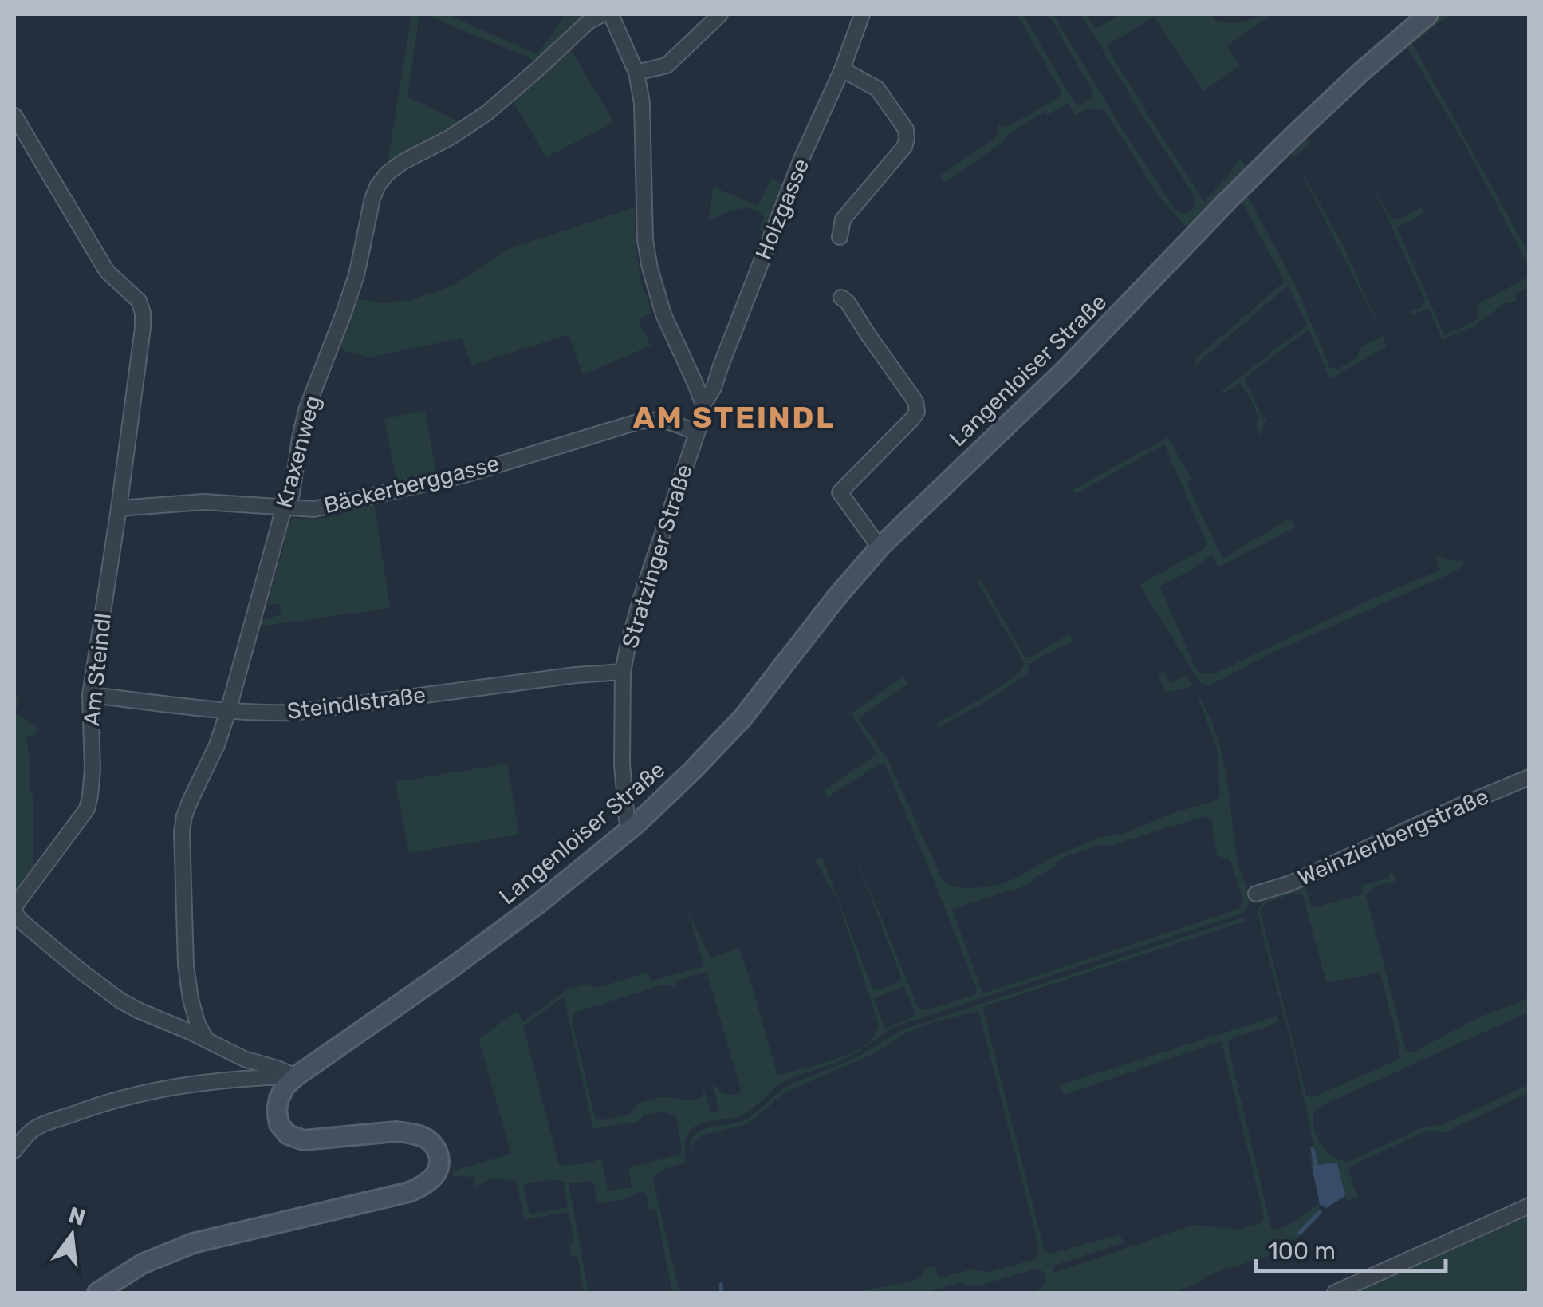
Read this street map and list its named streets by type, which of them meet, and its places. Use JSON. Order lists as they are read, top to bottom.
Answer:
{
  "streets": {
    "street": [
      "Holzgasse",
      "Langenloiser Straße",
      "Kraxenweg",
      "Bäckerberggasse",
      "Stratzinger Straße",
      "Am Steindl",
      "Steindlstraße",
      "Weinzierlbergstraße"
    ]
  },
  "crossings": [
    ["Holzgasse", "Stratzinger Straße"],
    ["Langenloiser Straße", "Stratzinger Straße"],
    ["Langenloiser Straße", "Am Steindl"],
    ["Kraxenweg", "Bäckerberggasse"],
    ["Kraxenweg", "Am Steindl"],
    ["Kraxenweg", "Steindlstraße"],
    ["Bäckerberggasse", "Stratzinger Straße"],
    ["Bäckerberggasse", "Am Steindl"],
    ["Stratzinger Straße", "Steindlstraße"],
    ["Am Steindl", "Steindlstraße"]
  ],
  "districts": ["AM STEINDL"],
  "scale_bar": "100 m",
  "north": "top"
}
